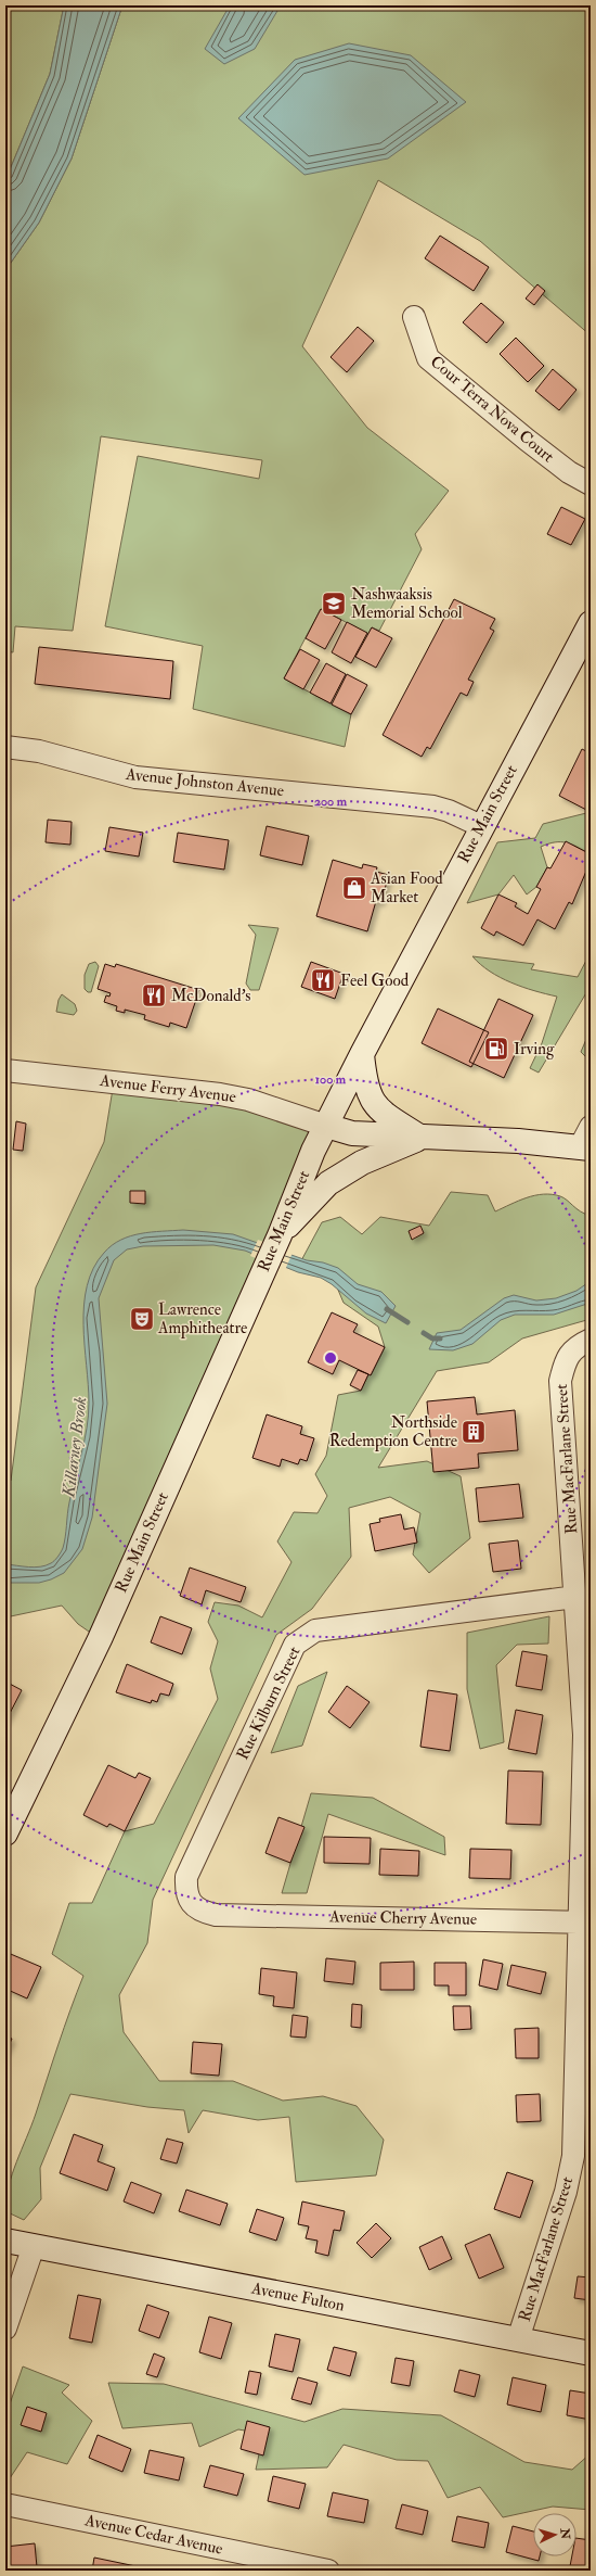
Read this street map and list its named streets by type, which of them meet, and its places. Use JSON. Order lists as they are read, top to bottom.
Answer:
{
  "streets": {
    "main road": ["Rue Main Street", "Avenue Fulton"],
    "street": [
      "Cour Terra Nova Court",
      "Avenue Johnston Avenue",
      "Avenue Ferry Avenue",
      "Rue MacFarlane Street",
      "Rue Kilburn Street",
      "Avenue Cherry Avenue",
      "Avenue Cedar Avenue"
    ]
  },
  "crossings": [
    ["Avenue Johnston Avenue", "Rue Main Street"],
    ["Rue Main Street", "Avenue Ferry Avenue"],
    ["Rue MacFarlane Street", "Rue Kilburn Street"],
    ["Rue MacFarlane Street", "Avenue Cherry Avenue"],
    ["Rue MacFarlane Street", "Avenue Fulton"],
    ["Rue Kilburn Street", "Avenue Cherry Avenue"]
  ],
  "water": ["Killarney Brook"],
  "places": {
    "school or university": ["Nashwaaksis Memorial School"],
    "shop": ["Asian Food Market"],
    "restaurant": ["Feel Good", "McDonald's"],
    "fuel station": ["Irving"],
    "theatre": ["Lawrence Amphitheatre"],
    "building": ["Northside Redemption Centre"]
  },
  "north": "right",
  "rings": ["200 m", "100 m"]
}
